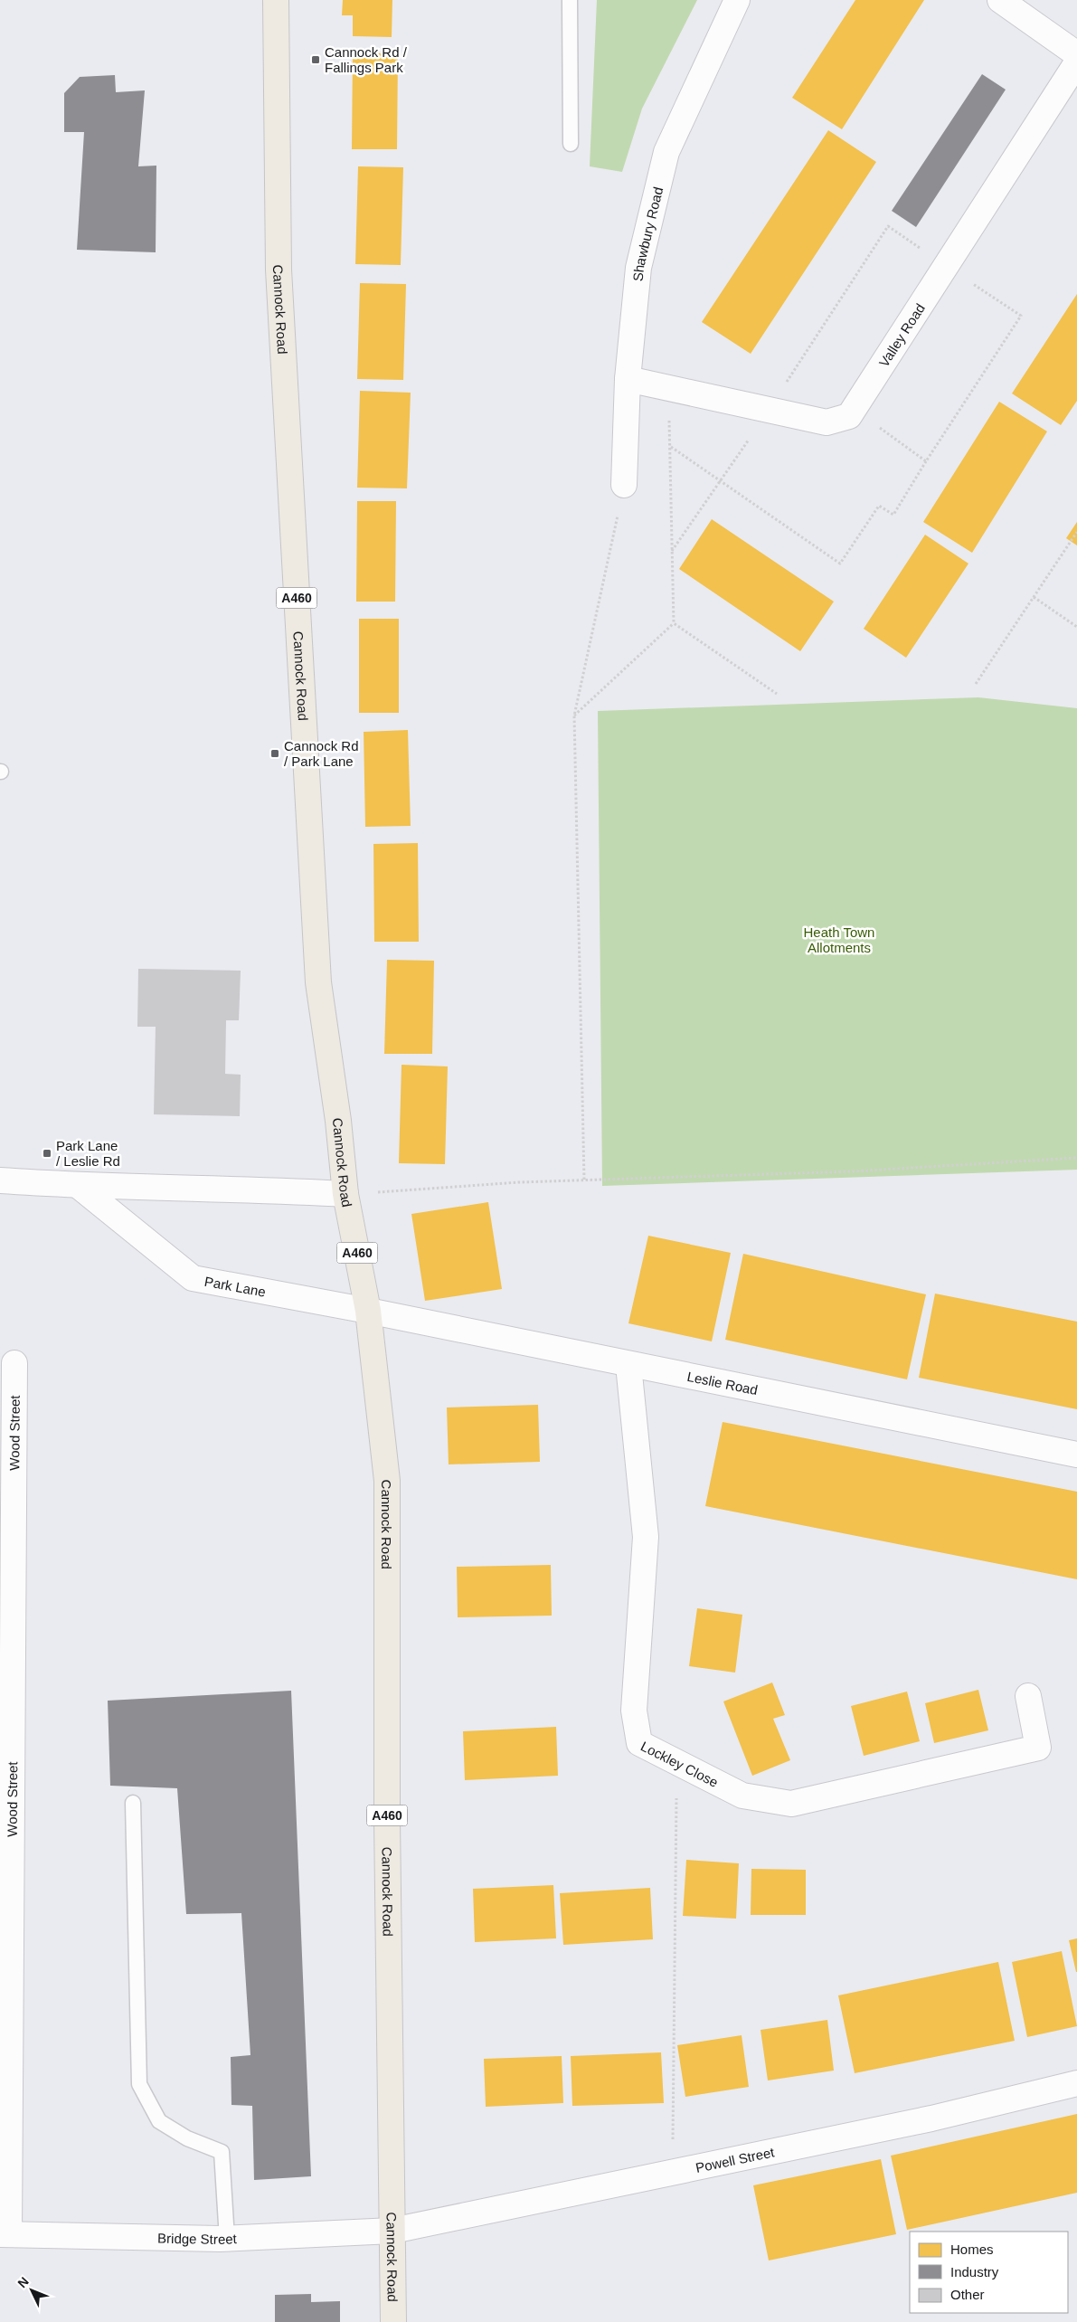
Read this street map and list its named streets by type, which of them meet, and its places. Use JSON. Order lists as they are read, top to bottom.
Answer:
{
  "streets": {
    "highway": ["Cannock Road", "A460"],
    "street": [
      "Shawbury Road",
      "Valley Road",
      "Park Lane",
      "Leslie Road",
      "Wood Street",
      "Lockley Close",
      "Powell Street",
      "Bridge Street"
    ]
  },
  "crossings": [
    ["Shawbury Road", "Valley Road"],
    ["Cannock Road", "Park Lane"],
    ["Cannock Road", "Leslie Road"],
    ["Cannock Road", "Powell Street"],
    ["Cannock Road", "Bridge Street"],
    ["Park Lane", "Leslie Road"],
    ["Leslie Road", "Lockley Close"],
    ["Wood Street", "Bridge Street"],
    ["Powell Street", "Bridge Street"]
  ],
  "parks": ["Heath Town Allotments"],
  "places": {
    "transit": ["Cannock Rd / Fallings Park", "Cannock Rd / Park Lane", "Park Lane / Leslie Rd"]
  },
  "legend": ["Homes", "Industry", "Other"],
  "north": "top left"
}
